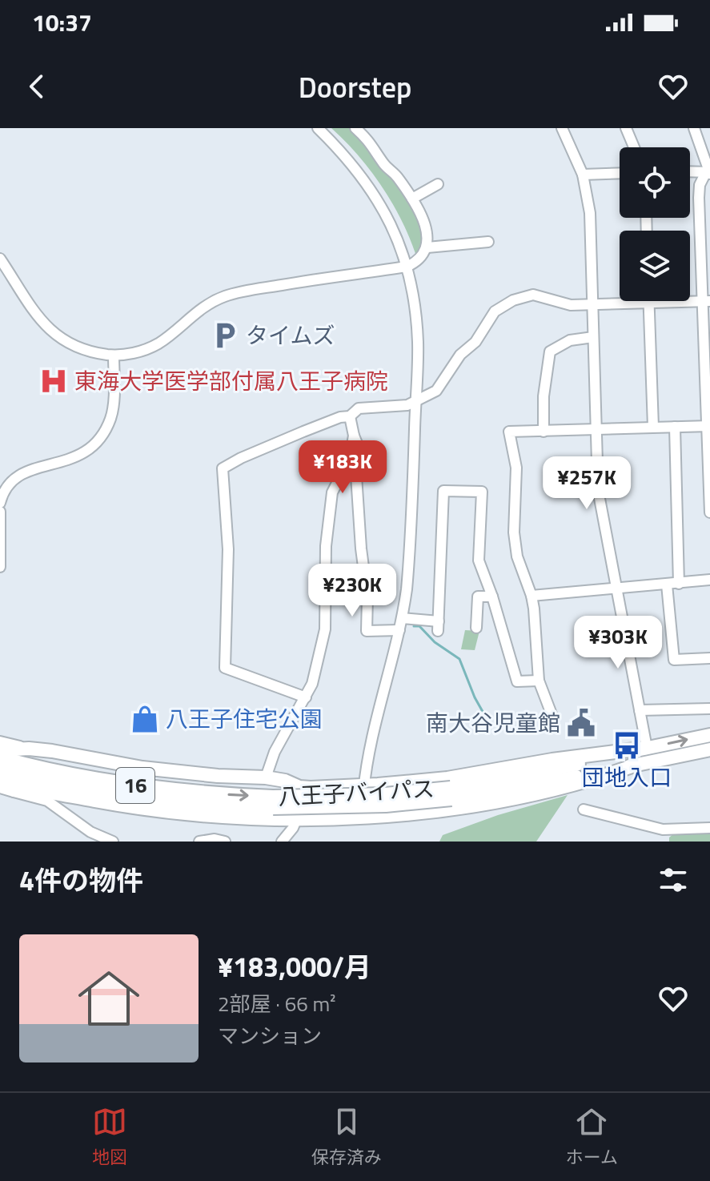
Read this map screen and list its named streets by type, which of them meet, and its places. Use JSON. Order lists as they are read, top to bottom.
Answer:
{
  "streets": {
    "highway": ["16", "八王子バイパス"]
  },
  "crossings": [
    ["16", "八王子バイパス"]
  ],
  "places": {
    "parking": ["タイムズ"],
    "hospital": ["東海大学医学部付属八王子病院"],
    "shop": ["八王子住宅公園"],
    "public building": ["南大谷児童館"],
    "bus stop": ["団地入口"]
  },
  "page": {
    "status": "10:37",
    "header": "Doorstep",
    "price": [
      "¥183K",
      "¥257K",
      "¥230K",
      "¥303K"
    ],
    "heading": "4件の物件",
    "list": [
      {
        "name": "¥183,000/月",
        "note": "2部屋 · 66 m² · マンション"
      }
    ],
    "tabs": ["地図", "保存済み", "ホーム"]
  }
}
